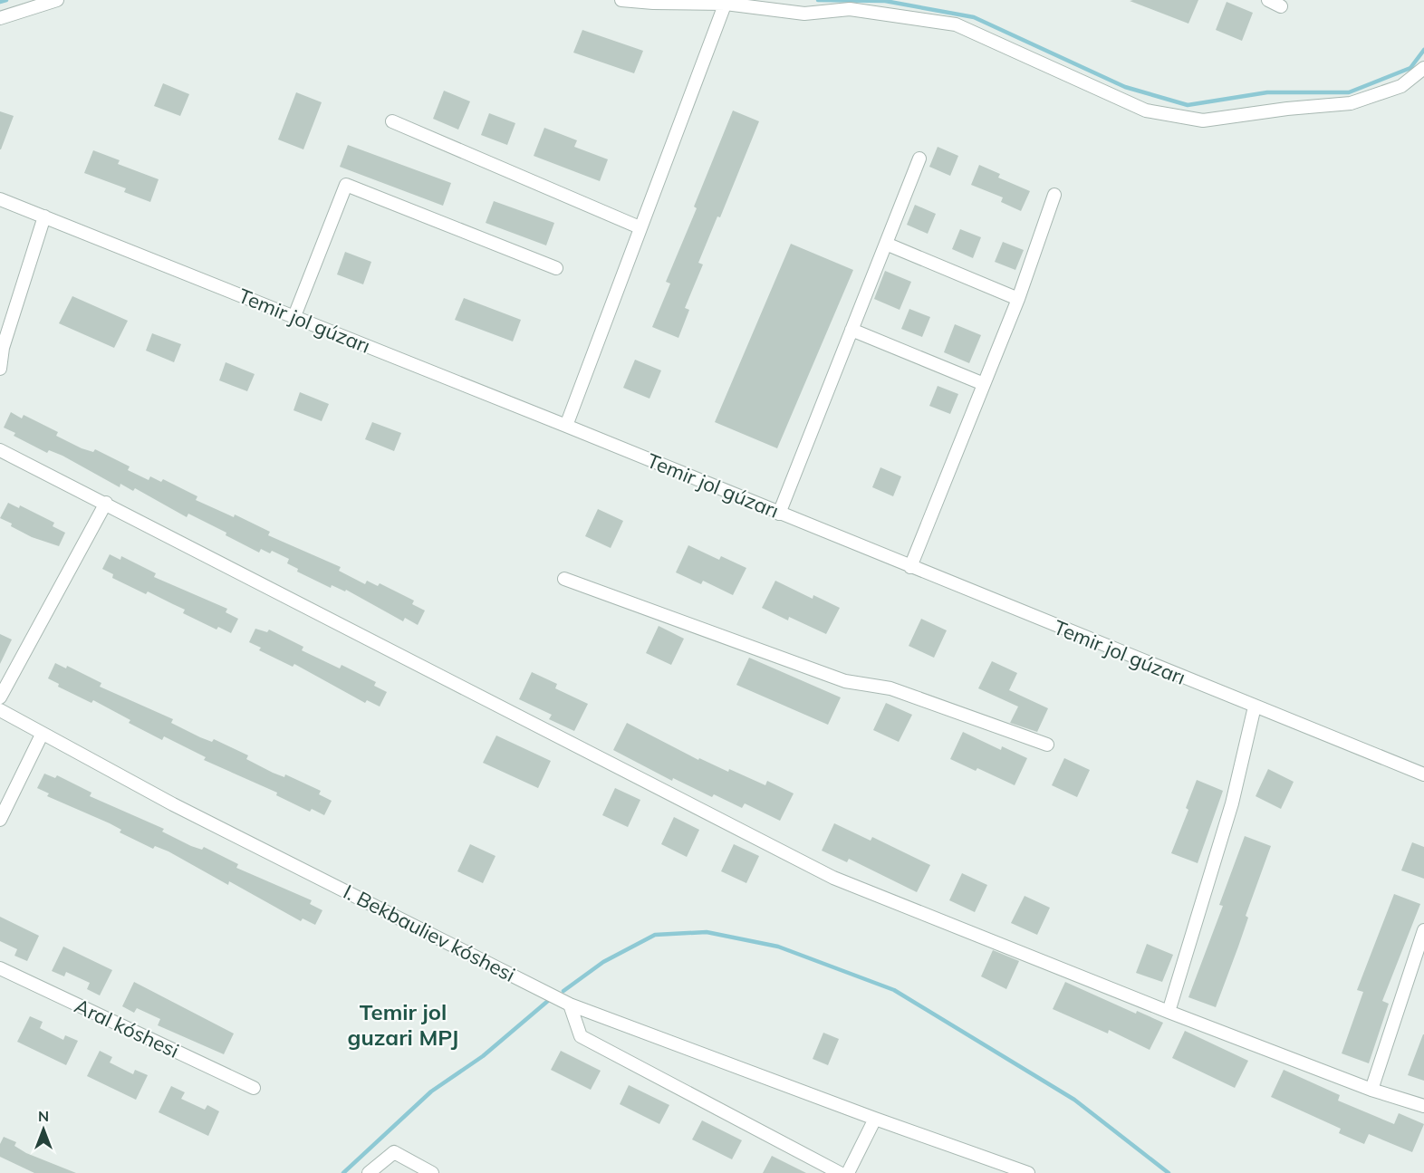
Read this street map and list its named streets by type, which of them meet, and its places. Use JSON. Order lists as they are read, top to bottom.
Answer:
{
  "streets": {
    "street": ["Temir jol gúzarı", "I. Bekbauliev kóshesi", "Aral kóshesi"]
  },
  "districts": ["Temir jol guzari MPJ"],
  "north": "top"
}
